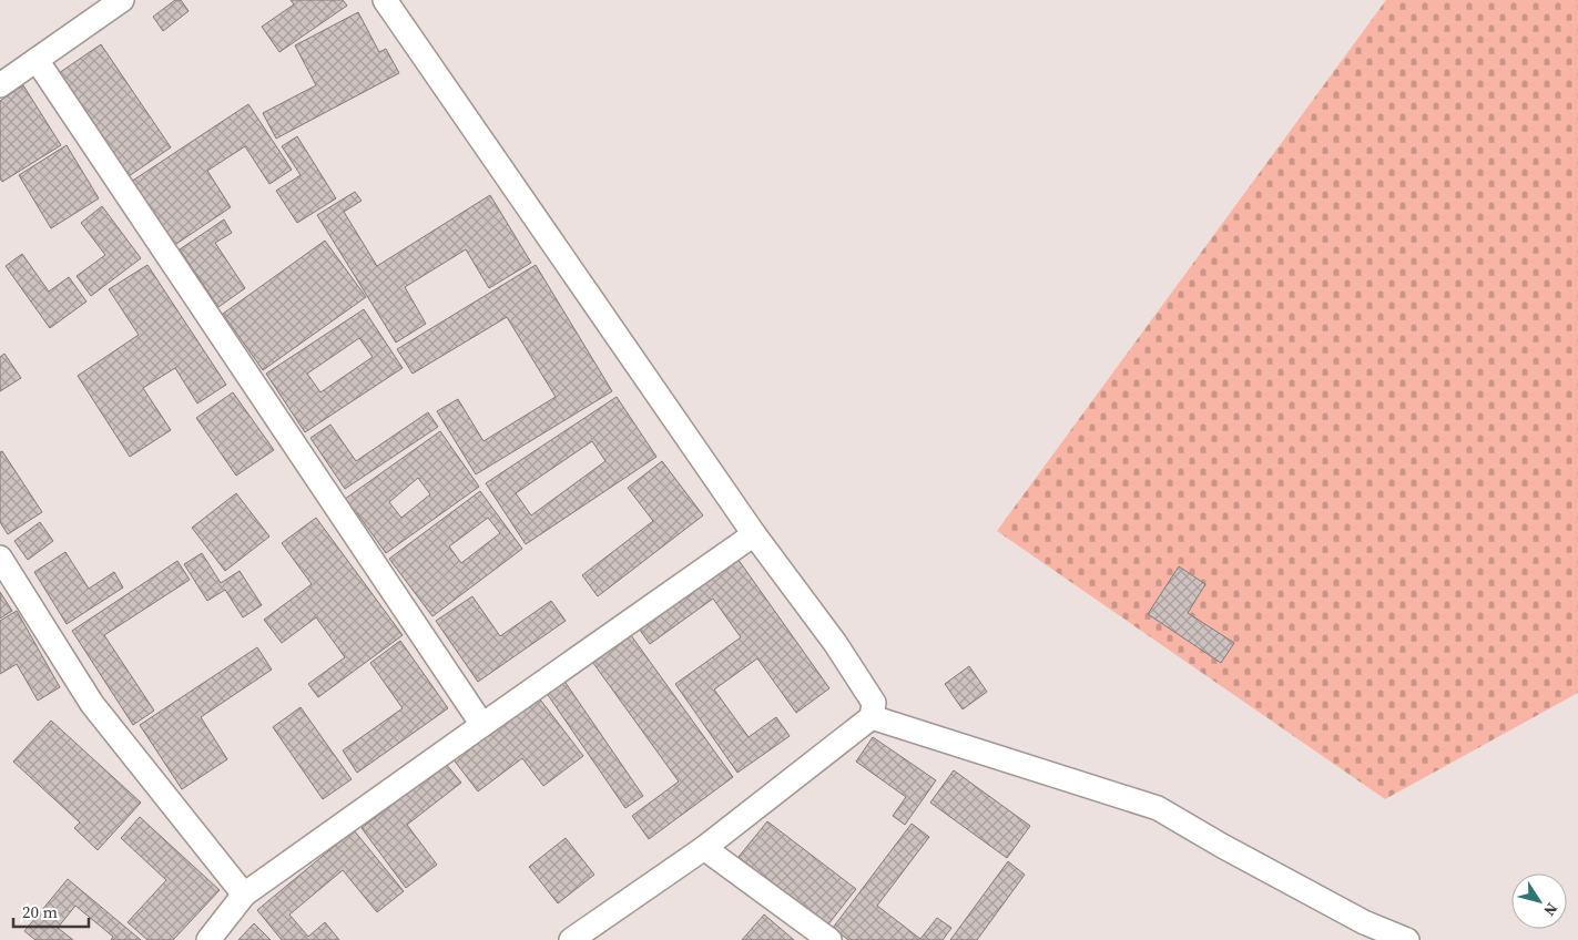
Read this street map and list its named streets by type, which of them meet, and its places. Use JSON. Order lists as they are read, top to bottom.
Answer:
{
  "scale_bar": "20 m",
  "north": "bottom right"
}
